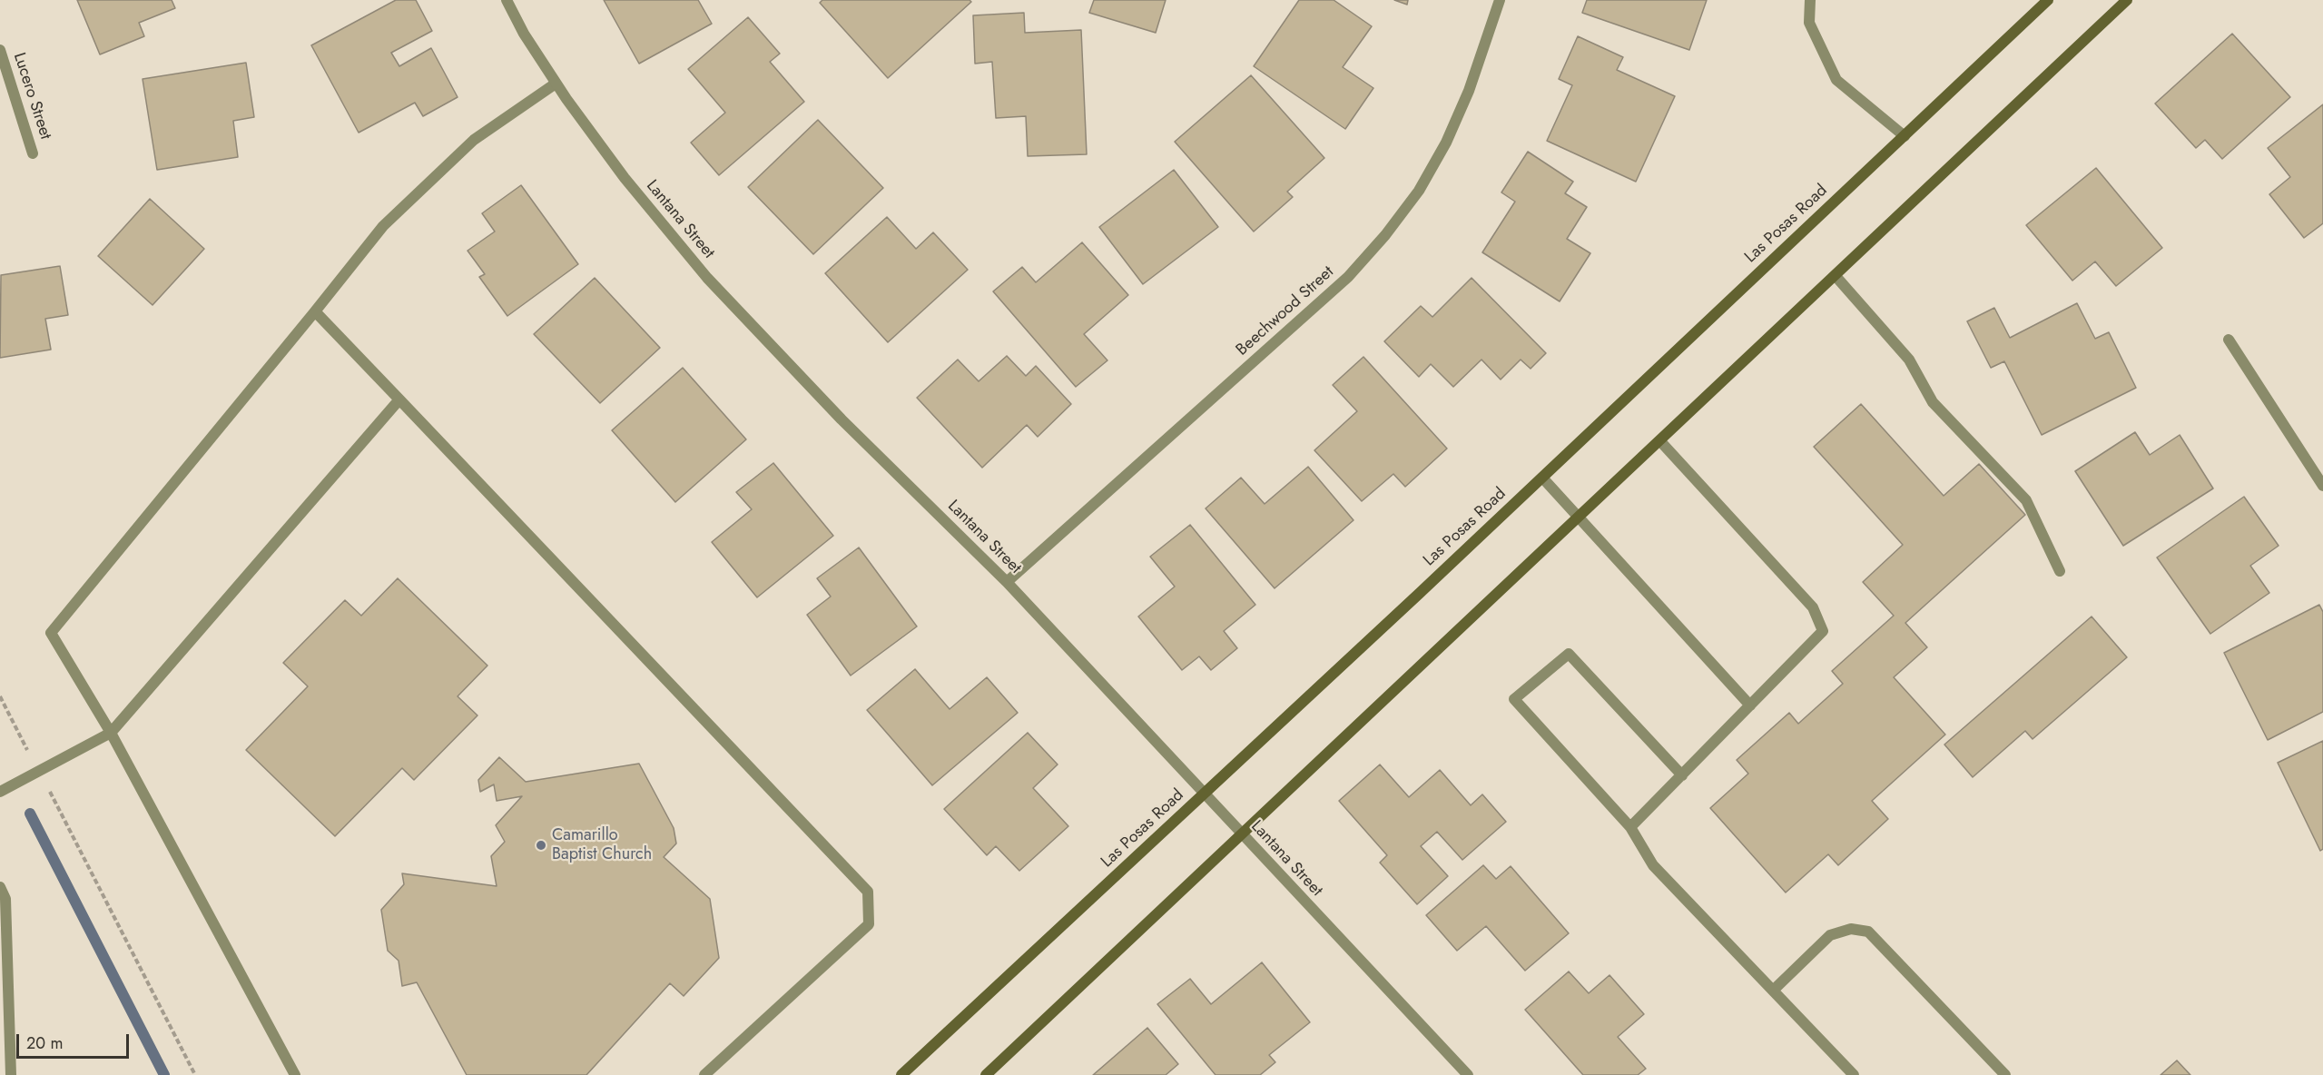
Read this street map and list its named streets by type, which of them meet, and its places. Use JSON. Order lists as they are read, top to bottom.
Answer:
{
  "streets": {
    "main road": ["Las Posas Road"],
    "street": ["Lucero Street", "Lantana Street", "Beechwood Street"]
  },
  "crossings": [
    ["Lantana Street", "Las Posas Road"],
    ["Lantana Street", "Beechwood Street"]
  ],
  "places": ["Camarillo Baptist Church"],
  "scale_bar": "20 m"
}
